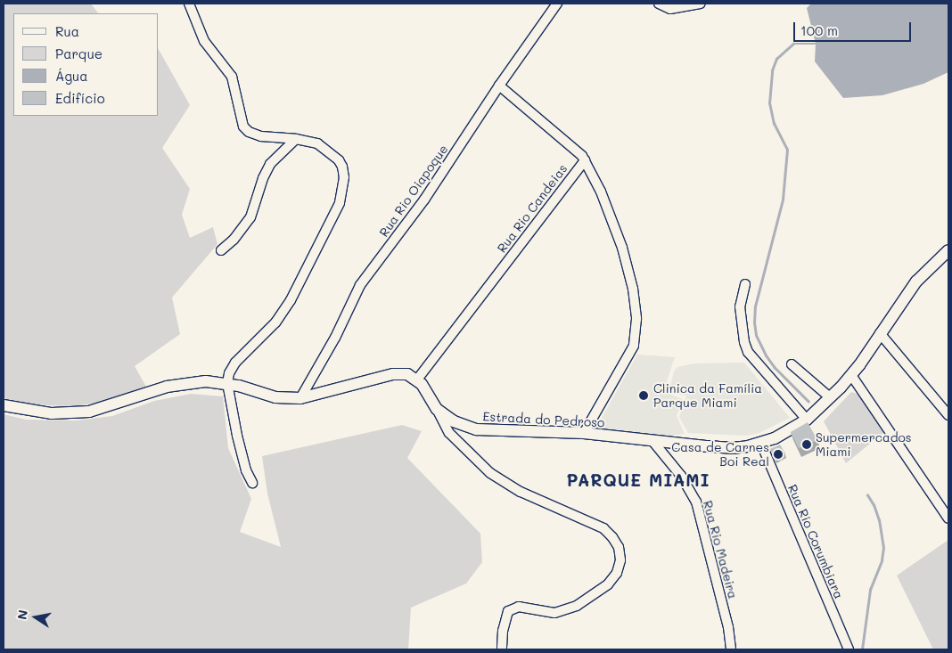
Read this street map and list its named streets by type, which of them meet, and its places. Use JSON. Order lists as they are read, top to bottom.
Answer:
{
  "streets": {
    "main road": ["Estrada do Pedroso"],
    "street": [
      "Rua Rio Oiapoque",
      "Rua Rio Candeias",
      "Rua Rio Corumbiara",
      "Rua Rio Madeira"
    ]
  },
  "crossings": [
    ["Rua Rio Candeias", "Estrada do Pedroso"],
    ["Estrada do Pedroso", "Rua Rio Corumbiara"],
    ["Estrada do Pedroso", "Rua Rio Madeira"]
  ],
  "districts": ["PARQUE MIAMI"],
  "places": ["Clinica da Família Parque Miami", "Supermercados Miami", "Casa de Carnes Boi Real"],
  "legend": [
    "Rua",
    "Parque",
    "Água",
    "Edifício"
  ],
  "scale_bar": "100 m",
  "north": "left"
}
